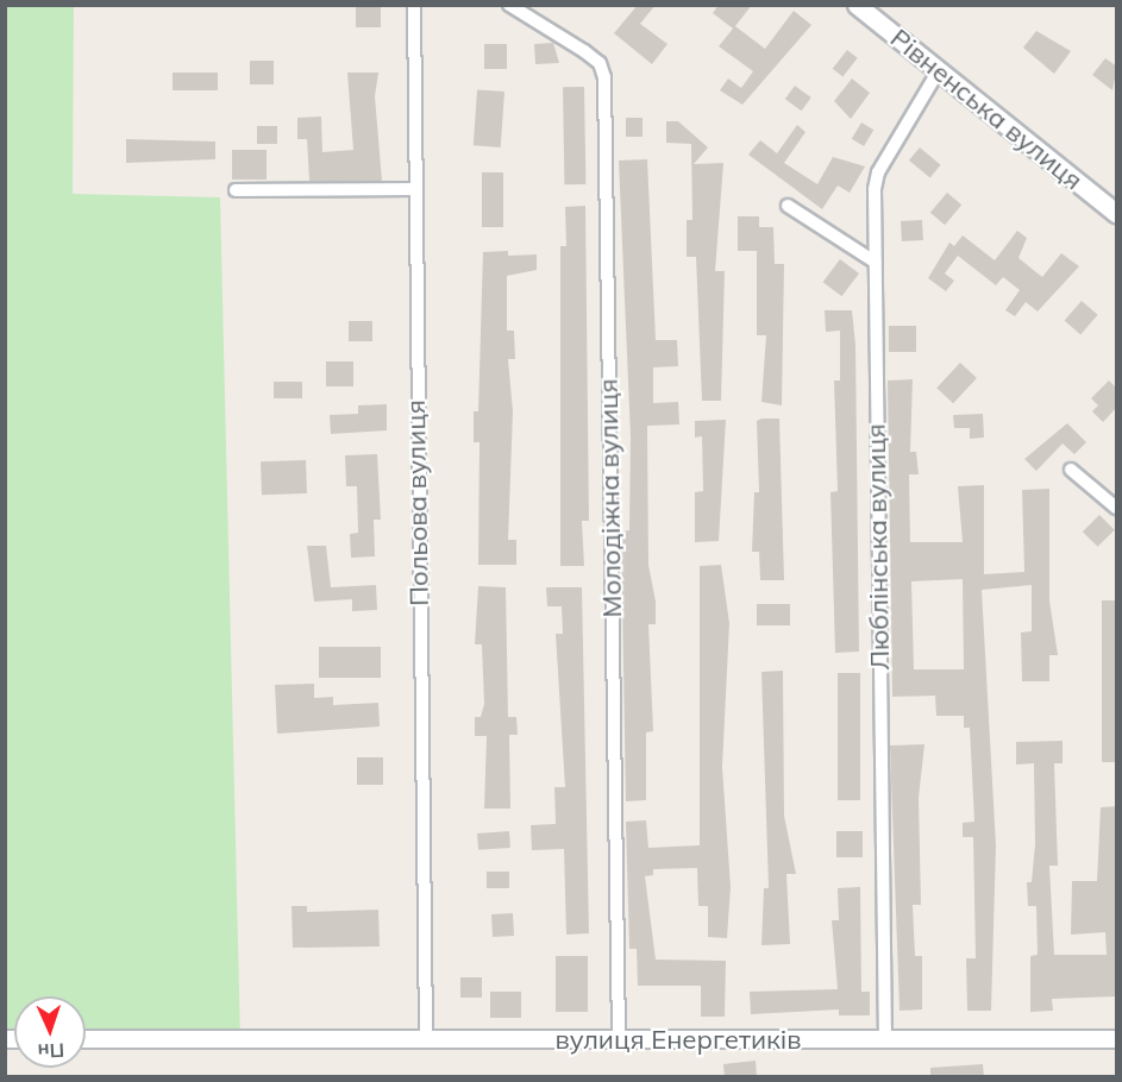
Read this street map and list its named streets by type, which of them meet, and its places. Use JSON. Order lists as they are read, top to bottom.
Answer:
{
  "streets": {
    "main road": ["Рівненська вулиця"],
    "street": [
      "Молодіжна вулиця",
      "Польова вулиця",
      "Люблінська вулиця",
      "вулиця Енергетиків"
    ]
  },
  "crossings": [
    ["Рівненська вулиця", "Люблінська вулиця"],
    ["Молодіжна вулиця", "вулиця Енергетиків"],
    ["Польова вулиця", "вулиця Енергетиків"],
    ["Люблінська вулиця", "вулиця Енергетиків"]
  ],
  "north": "bottom"
}
